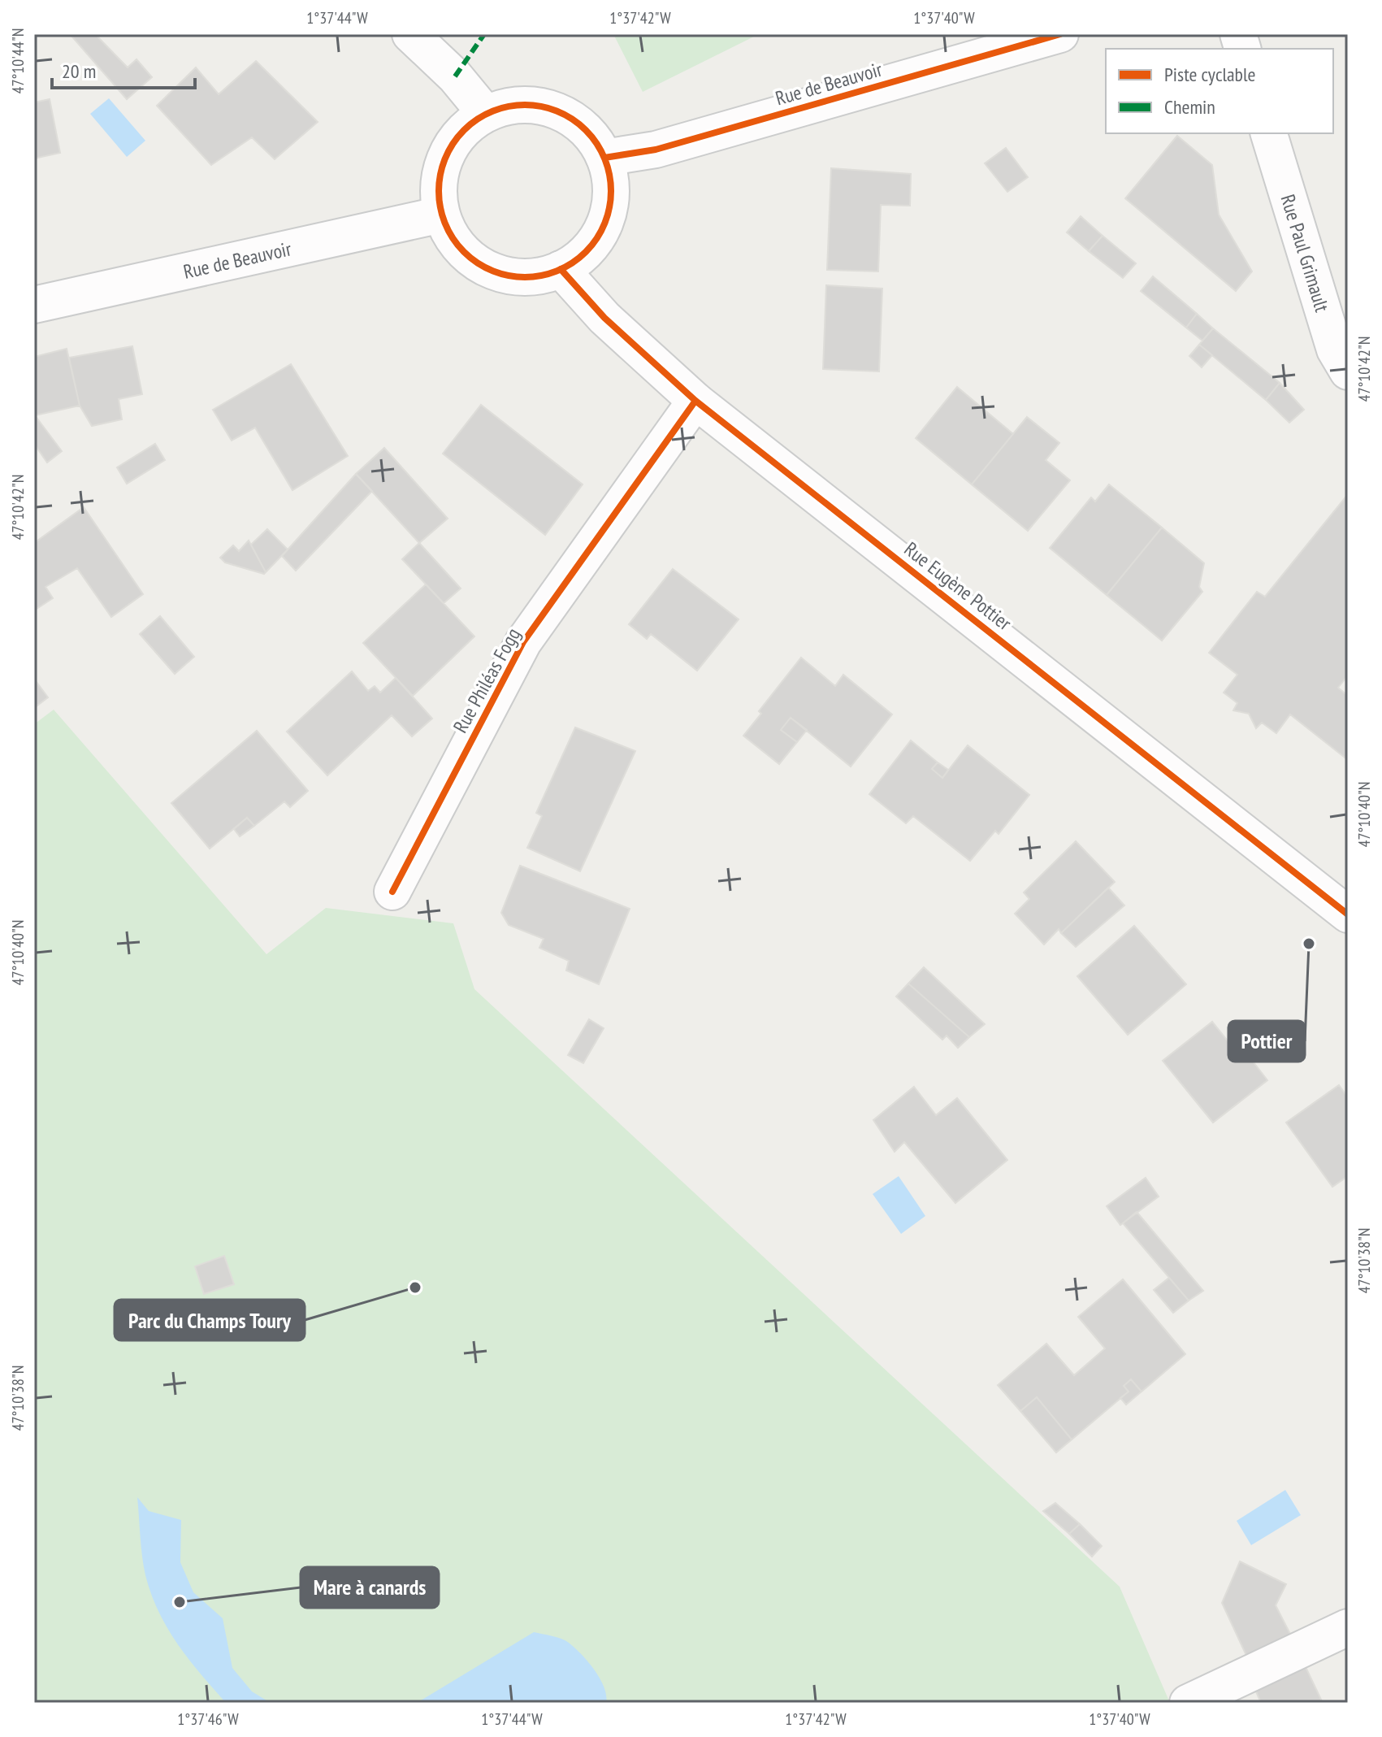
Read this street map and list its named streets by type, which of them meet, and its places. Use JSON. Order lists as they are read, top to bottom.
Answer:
{
  "streets": {
    "street": [
      "Rue de Beauvoir",
      "Rue Paul Grimault",
      "Rue Eugène Pottier",
      "Rue Philéas Fogg"
    ]
  },
  "crossings": [
    ["Rue de Beauvoir", "Rue Eugène Pottier"],
    ["Rue Eugène Pottier", "Rue Philéas Fogg"]
  ],
  "places": ["Pottier", "Parc du Champs Toury", "Mare à canards"],
  "legend": ["Piste cyclable", "Chemin"],
  "scale_bar": "20 m",
  "coordinates": [
    "1°37'44\"W",
    "1°37'42\"W",
    "1°37'40\"W",
    "47°10'44\"N",
    "47°10'42\"N",
    "47°10'40\"N",
    "47°10'38\"N",
    "1°37'46\"W"
  ]
}
